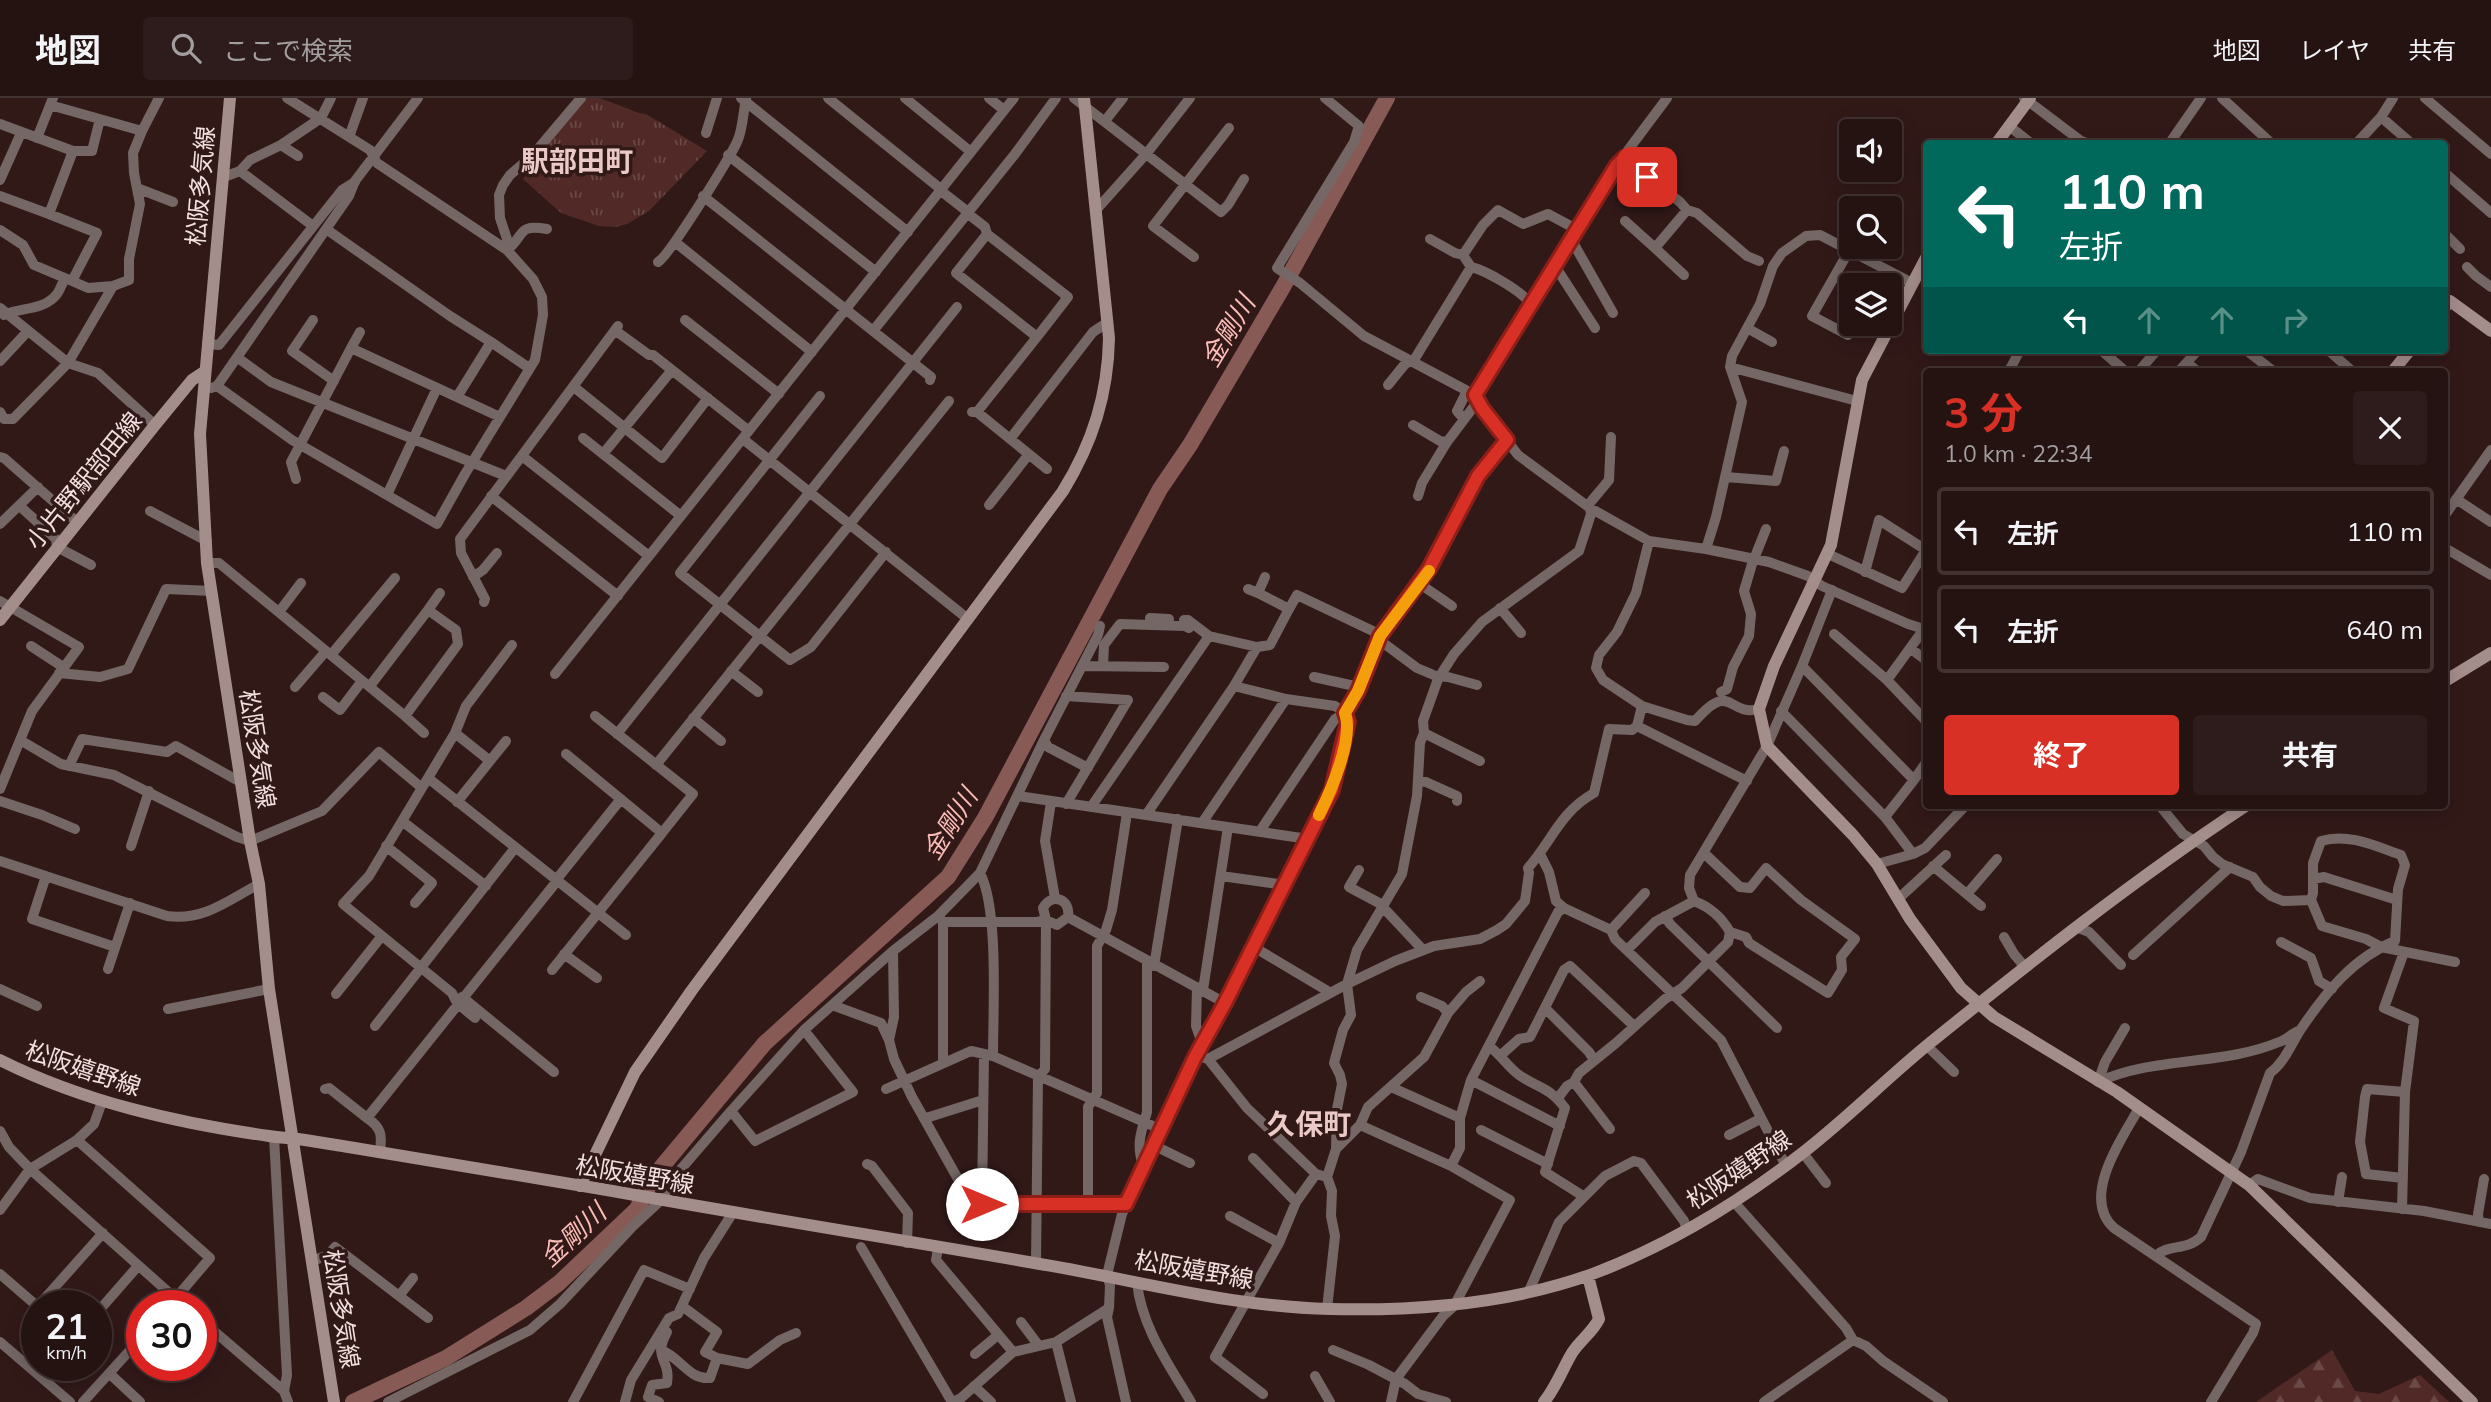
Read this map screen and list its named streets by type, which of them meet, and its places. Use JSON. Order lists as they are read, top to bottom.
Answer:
{
  "streets": {
    "main road": ["松阪多気線", "小片野駅部田線", "松阪嬉野線"]
  },
  "crossings": [
    ["松阪多気線", "小片野駅部田線"],
    ["松阪多気線", "松阪嬉野線"]
  ],
  "districts": ["駅部田町", "久保町"],
  "water": ["金剛川"],
  "page": {
    "header": "地図",
    "search": "ここで検索",
    "nav": ["地図", "レイヤ", "共有"],
    "turn": ["110 m", "左折"],
    "heading": ["3 分", "1.0 km · 22:34"],
    "list": [
      {
        "name": "左折",
        "value": "110 m"
      },
      {
        "name": "左折",
        "value": "640 m"
      }
    ],
    "buttons": ["終了", "共有"],
    "speed": "21 km/h",
    "limit": "30"
  }
}
